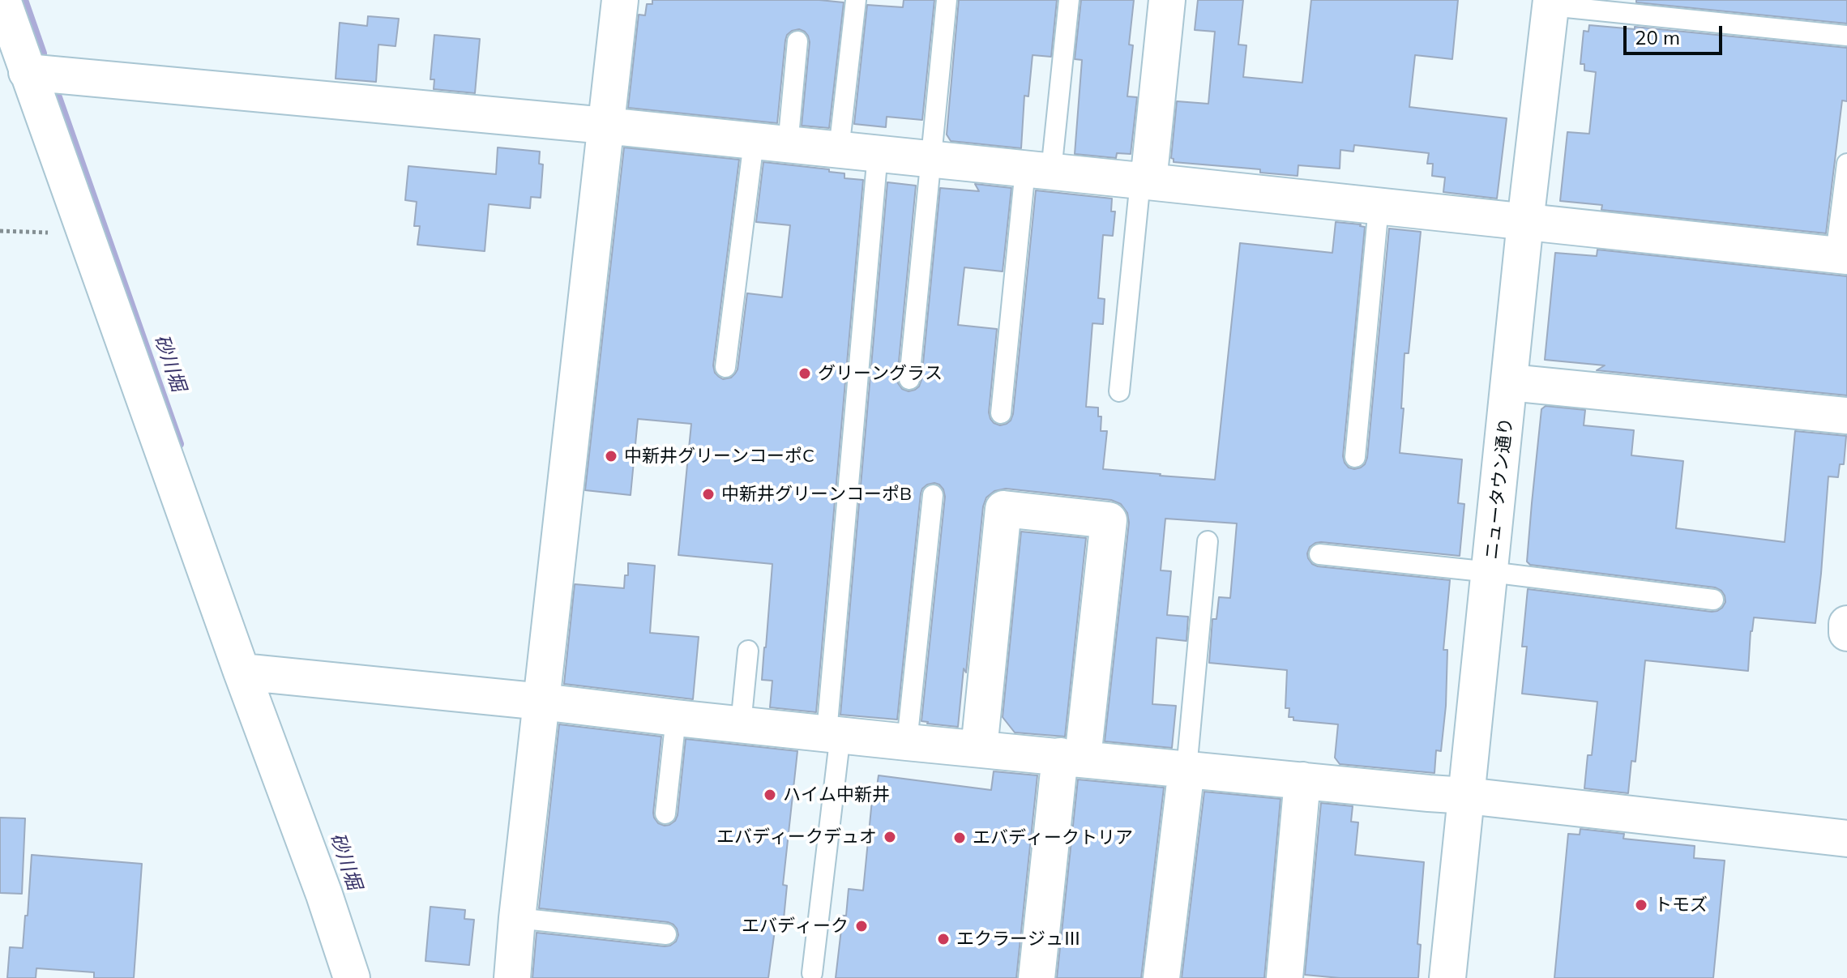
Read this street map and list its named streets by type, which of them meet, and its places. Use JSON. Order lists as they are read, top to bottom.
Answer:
{
  "streets": {
    "street": ["ニュータウン通り"]
  },
  "water": ["砂川堀"],
  "places": [
    "グリーングラス",
    "中新井グリーンコーポC",
    "中新井グリーンコーポB",
    "ハイム中新井",
    "エバディークデュオ",
    "エバディークトリア",
    "トモズ",
    "エバディーク",
    "エクラージュⅢ"
  ],
  "scale_bar": "20 m"
}
